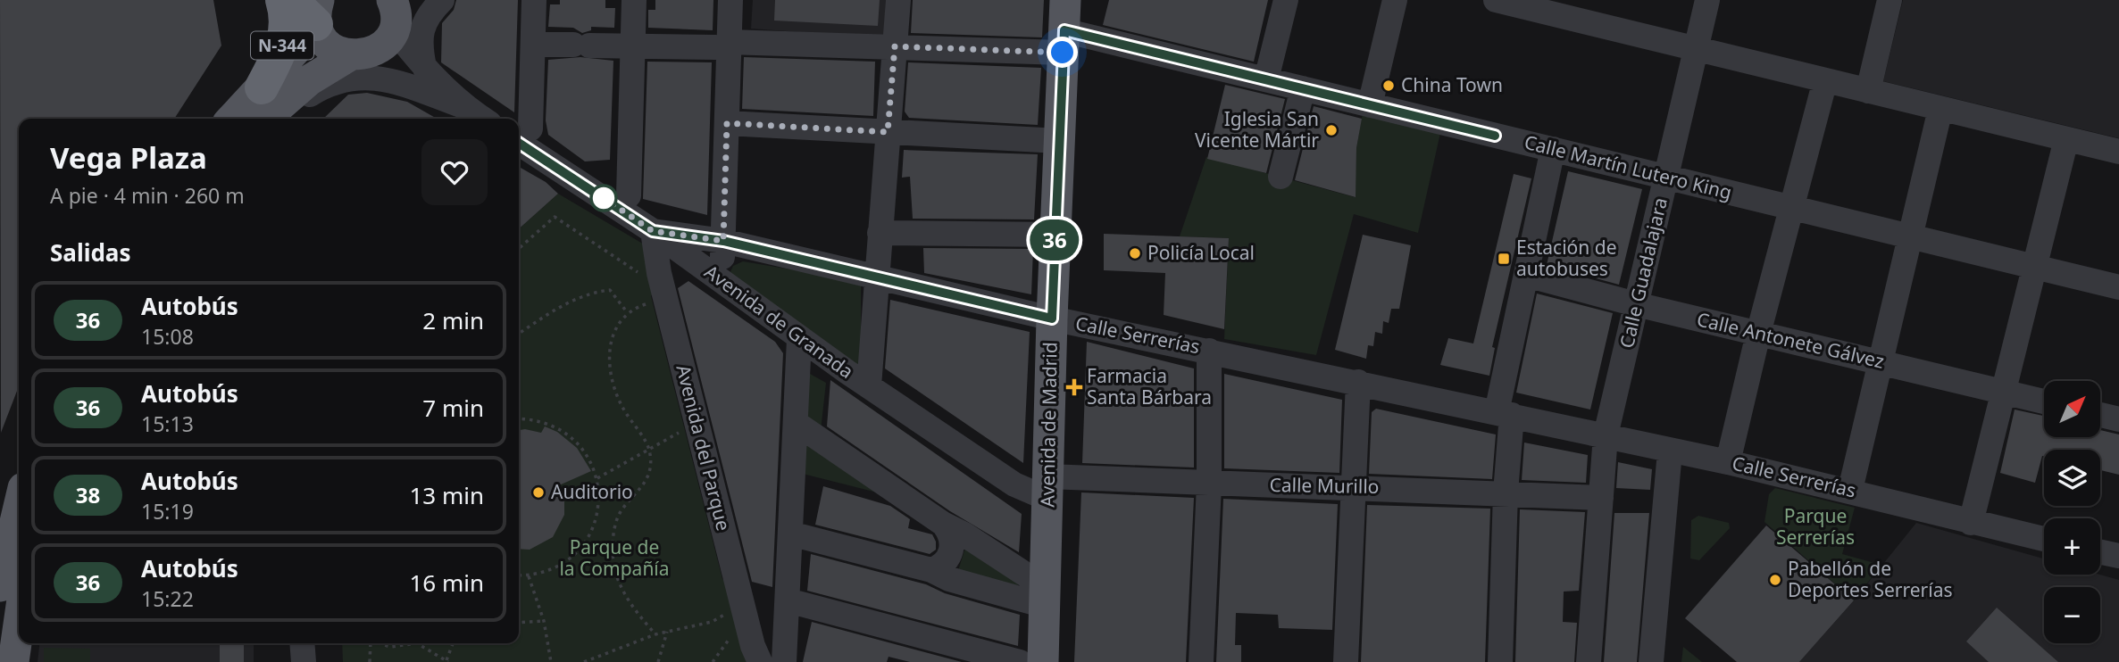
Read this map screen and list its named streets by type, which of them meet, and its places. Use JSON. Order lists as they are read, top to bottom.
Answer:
{
  "streets": {
    "highway": ["N-344"],
    "main road": ["Avenida de Madrid"],
    "street": [
      "Calle Martín Lutero King",
      "Calle Guadalajara",
      "Avenida de Granada",
      "Calle Serrerías",
      "Calle Antonete Gálvez",
      "Avenida del Parque",
      "Calle Murillo"
    ]
  },
  "crossings": [
    ["Calle Martín Lutero King", "Calle Guadalajara"],
    ["Calle Martín Lutero King", "Avenida de Madrid"],
    ["Calle Guadalajara", "Calle Serrerías"],
    ["Calle Guadalajara", "Calle Antonete Gálvez"],
    ["Calle Guadalajara", "Calle Murillo"],
    ["Avenida de Granada", "Calle Serrerías"],
    ["Avenida de Granada", "Avenida de Madrid"],
    ["Avenida de Granada", "Avenida del Parque"],
    ["Avenida de Granada", "Calle Murillo"],
    ["Calle Serrerías", "Avenida de Madrid"],
    ["Calle Serrerías", "Avenida del Parque"],
    ["Avenida de Madrid", "Calle Murillo"]
  ],
  "parks": ["Parque Serrerías", "Parque de la Compañía"],
  "places": {
    "other": [
      "China Town",
      "Iglesia San Vicente Mártir",
      "Policía Local",
      "Auditorio",
      "Pabellón de Deportes Serrerías"
    ],
    "transit": ["Estación de autobuses"],
    "health": ["Farmacia Santa Bárbara"]
  },
  "lines": ["bus line 36"],
  "north": "top right",
  "page": {
    "on_map": "36",
    "heading": [
      ["Vega Plaza", "A pie · 4 min · 260 m"],
      "Salidas"
    ],
    "list": [
      {
        "mark": "36",
        "name": "Autobús",
        "note": "15:08",
        "value": "2 min"
      },
      {
        "mark": "36",
        "name": "Autobús",
        "note": "15:13",
        "value": "7 min"
      },
      {
        "mark": "38",
        "name": "Autobús",
        "note": "15:19",
        "value": "13 min"
      },
      {
        "mark": "36",
        "name": "Autobús",
        "note": "15:22",
        "value": "16 min"
      }
    ],
    "map_buttons": ["+", "−"]
  }
}
